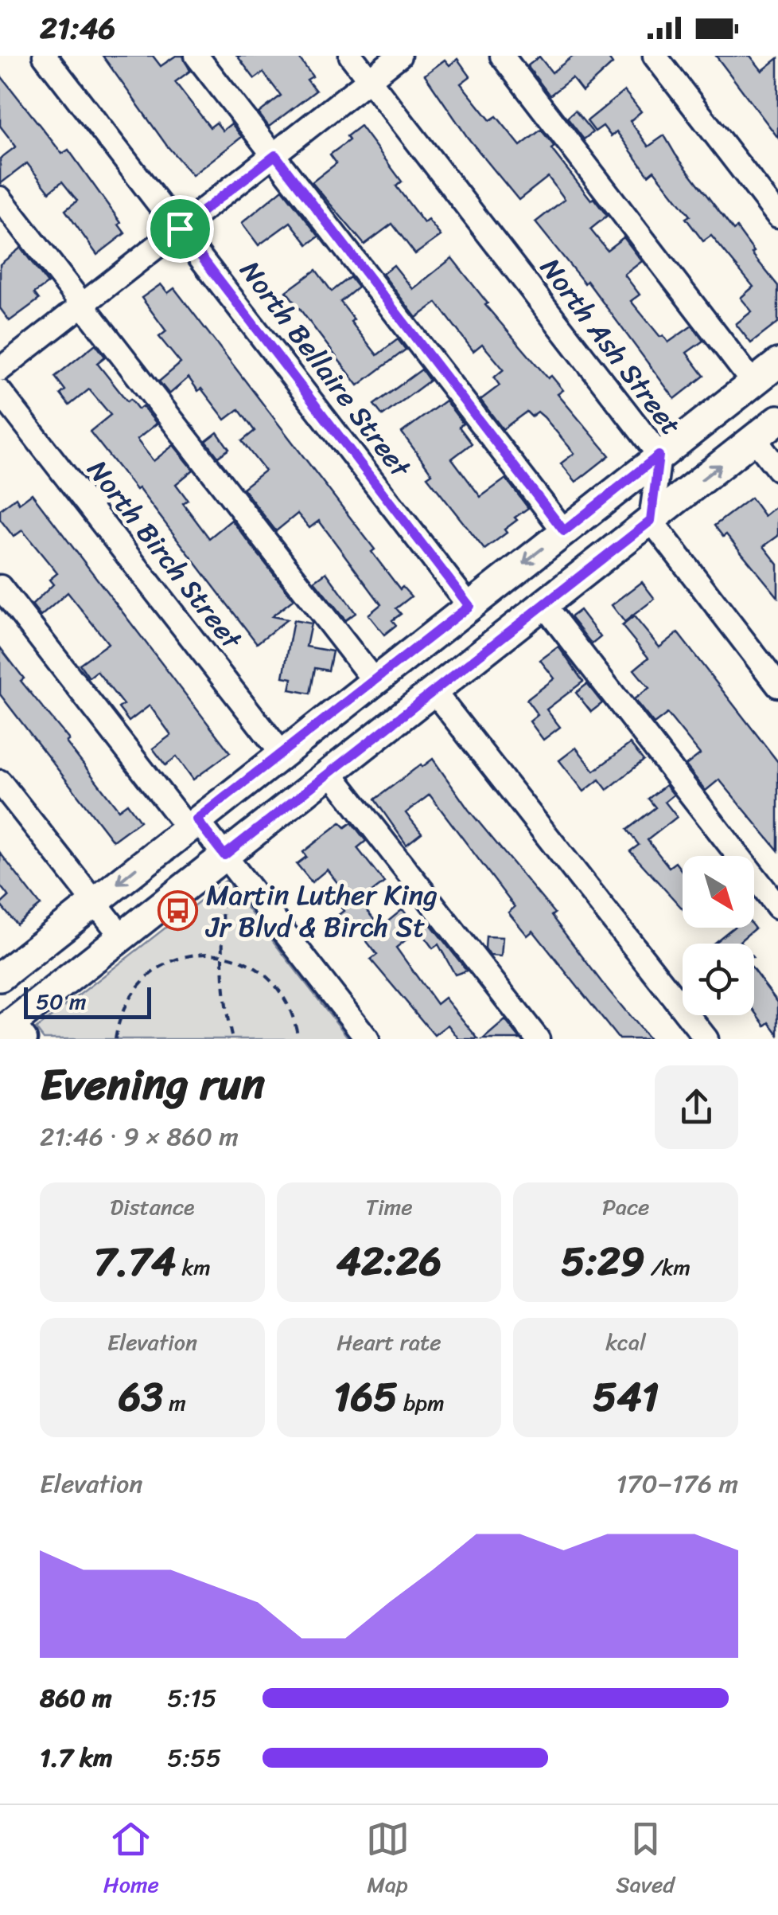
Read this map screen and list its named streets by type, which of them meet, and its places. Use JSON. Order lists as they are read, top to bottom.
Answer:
{
  "streets": {
    "street": ["North Ash Street", "North Bellaire Street", "North Birch Street"]
  },
  "places": {
    "bus stop": ["Martin Luther King Jr Blvd & Birch St"]
  },
  "scale_bar": "50 m",
  "north": "bottom right",
  "page": {
    "status": "21:46",
    "scale": "50 m",
    "heading": ["Evening run", "21:46 · 9 × 860 m"],
    "stats": [
      ["Distance", "7.74 km"],
      ["Time", "42:26"],
      ["Pace", "5:29 /km"],
      ["Elevation", "63 m"],
      ["Heart rate", "165 bpm"],
      ["kcal", "541"]
    ],
    "chart": ["Elevation", "170–176 m"],
    "list": [
      {
        "name": "860 m",
        "note": "5:15"
      },
      {
        "name": "1.7 km",
        "note": "5:55"
      }
    ],
    "tabs": ["Home", "Map", "Saved"]
  }
}
